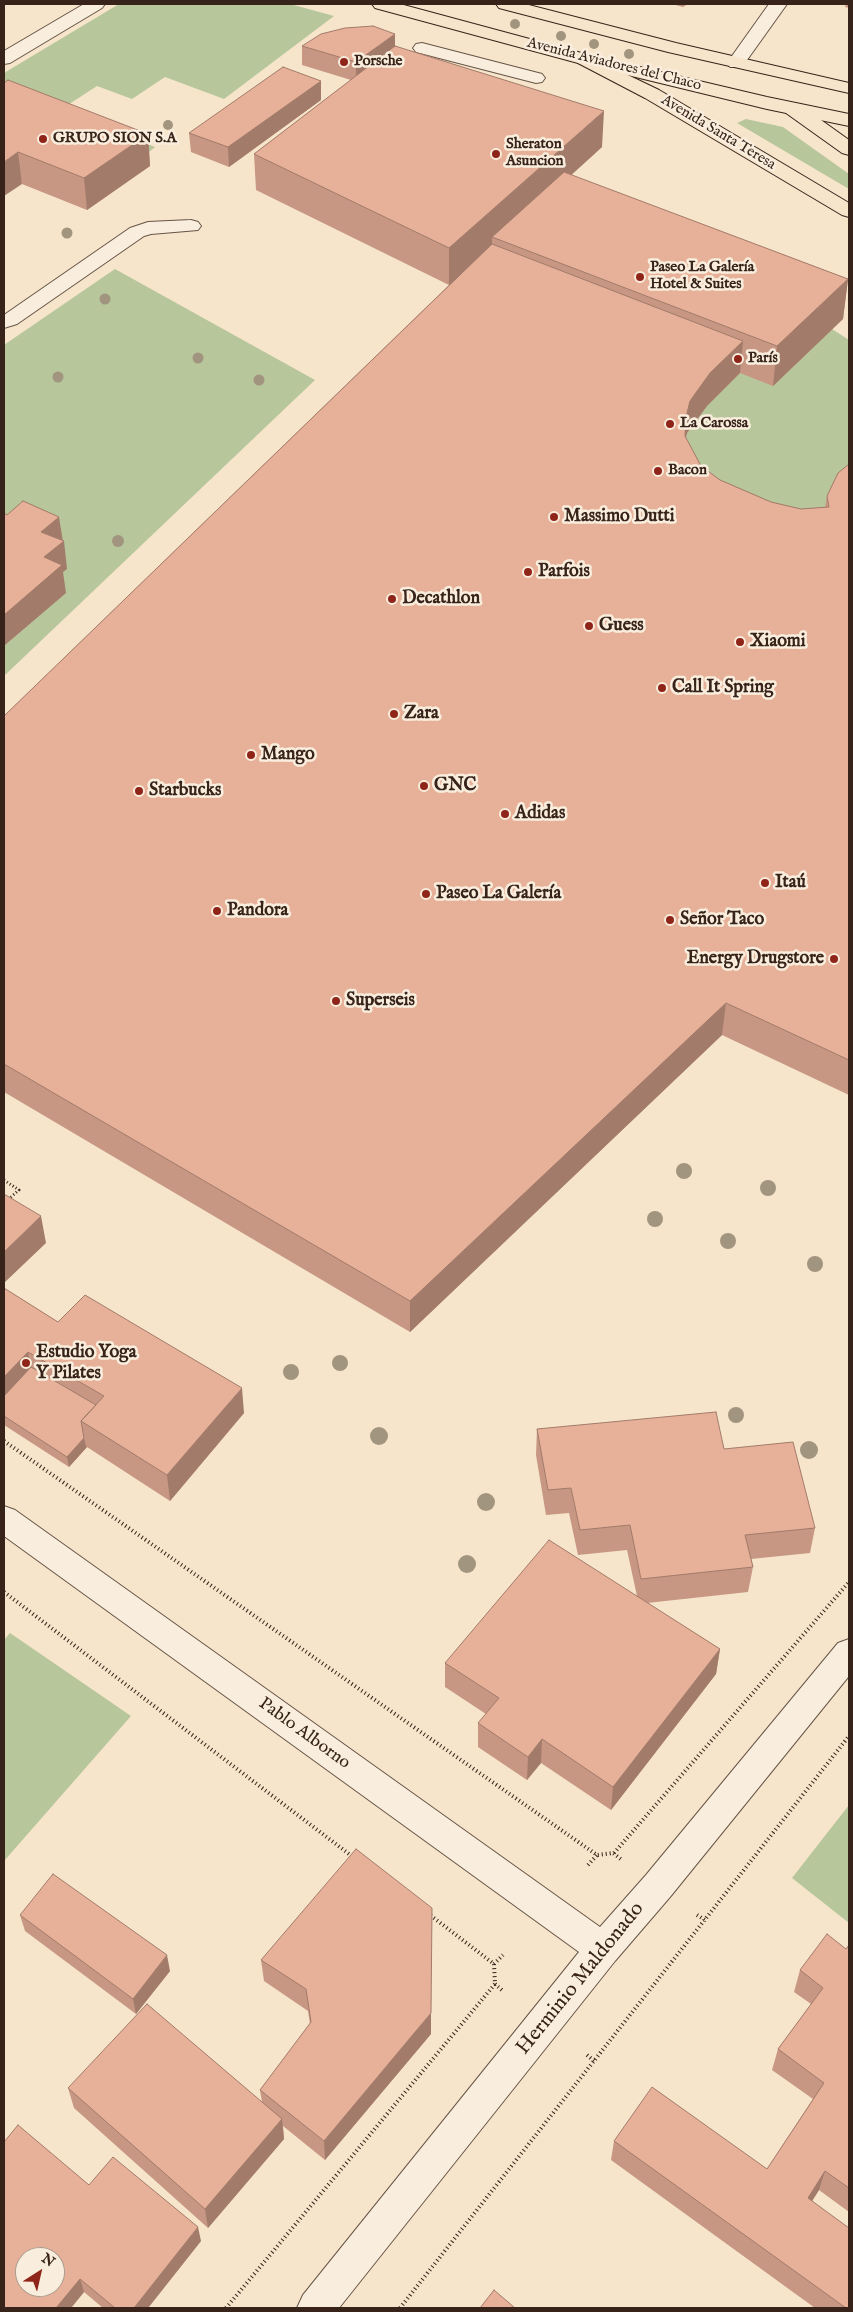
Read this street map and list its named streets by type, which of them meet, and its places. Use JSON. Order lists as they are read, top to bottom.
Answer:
{
  "streets": {
    "main road": ["Avenida Aviadores del Chaco", "Avenida Santa Teresa"],
    "street": ["Pablo Alborno", "Herminio Maldonado"]
  },
  "crossings": [
    ["Avenida Aviadores del Chaco", "Avenida Santa Teresa"],
    ["Pablo Alborno", "Herminio Maldonado"]
  ],
  "places": [
    "Porsche",
    "GRUPO SION S.A",
    "Sheraton Asuncion",
    "Paseo La Galería Hotel & Suites",
    "París",
    "La Carossa",
    "Bacon",
    "Massimo Dutti",
    "Parfois",
    "Decathlon",
    "Guess",
    "Xiaomi",
    "Call It Spring",
    "Zara",
    "Mango",
    "GNC",
    "Starbucks",
    "Adidas",
    "Itaú",
    "Paseo La Galería",
    "Pandora",
    "Señor Taco",
    "Energy Drugstore",
    "Superseis",
    "Estudio Yoga Y Pilates"
  ],
  "north": "top right"
}
